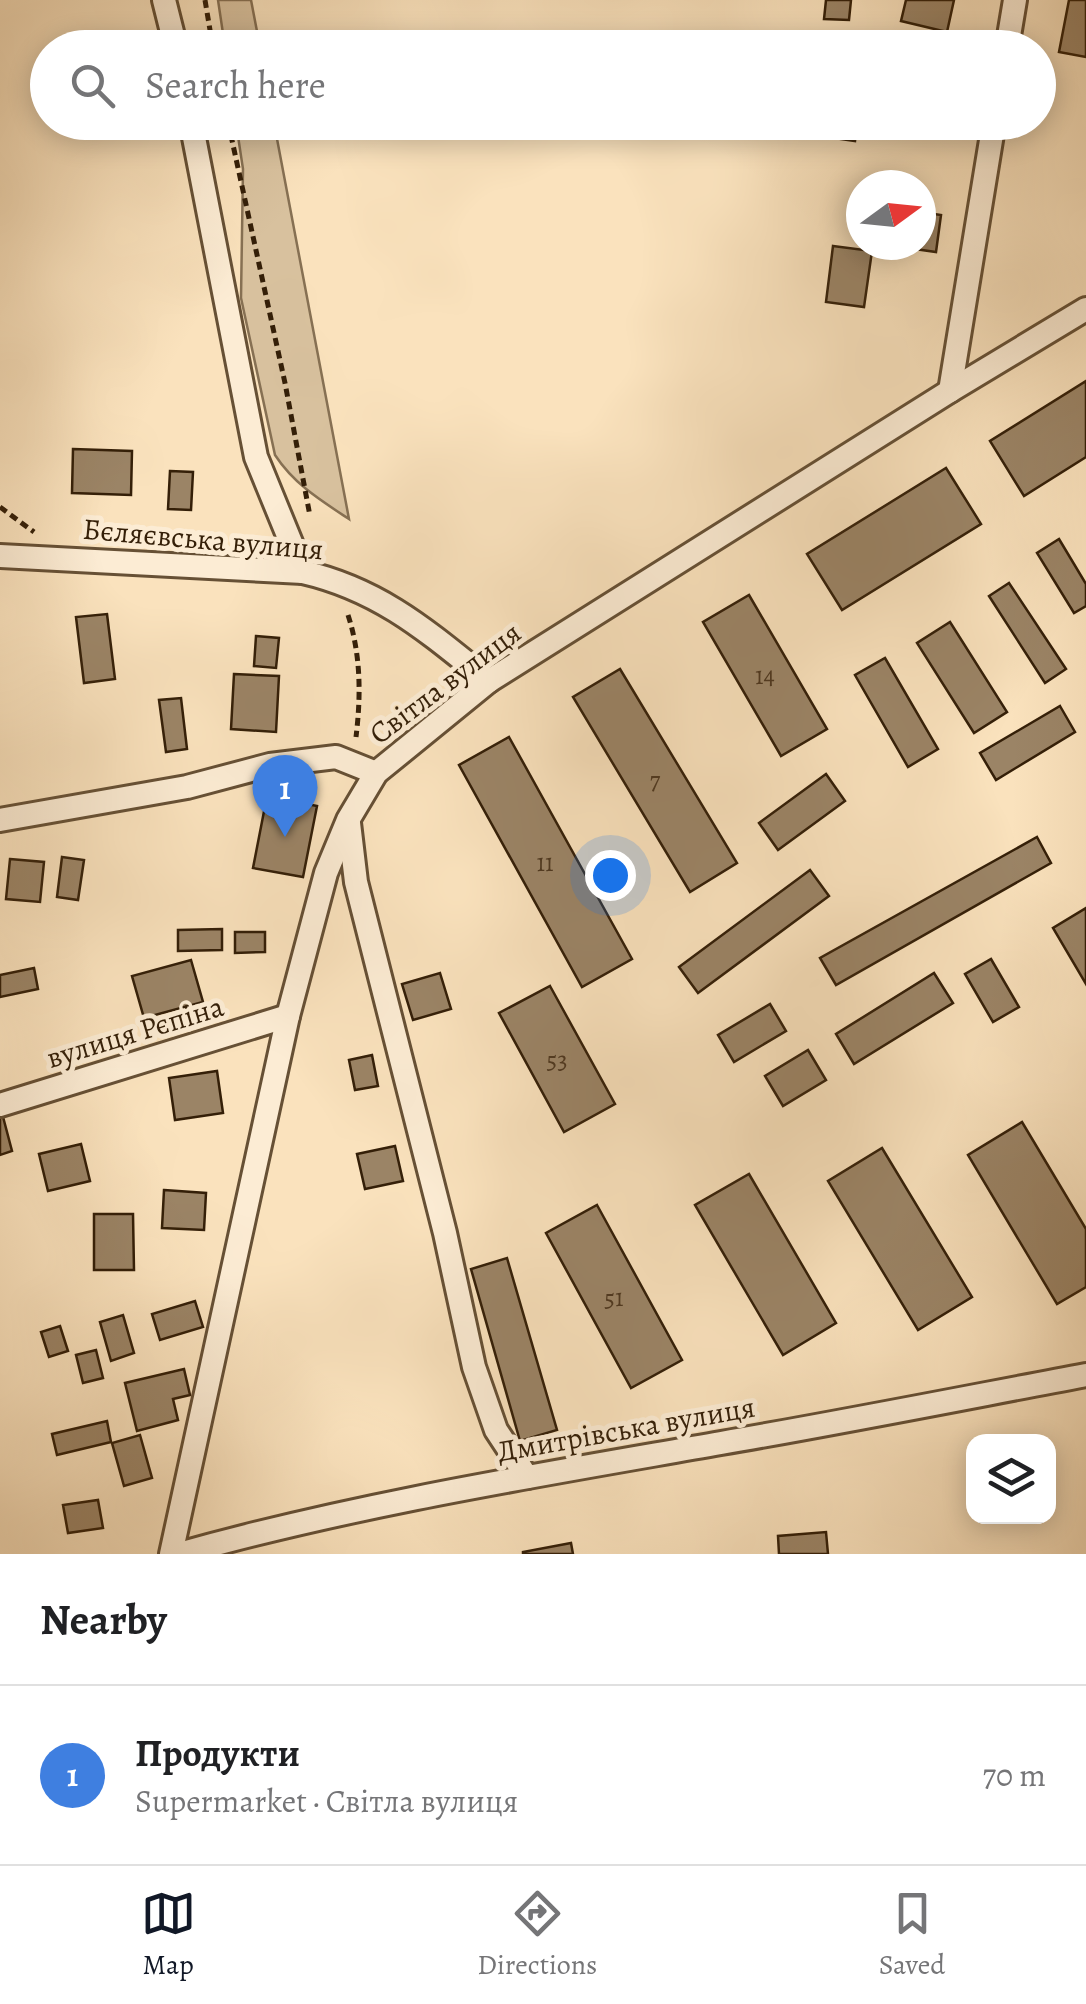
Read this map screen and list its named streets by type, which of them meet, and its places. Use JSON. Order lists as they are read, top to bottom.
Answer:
{
  "streets": {
    "street": [
      "Бєляєвська вулиця",
      "Світла вулиця",
      "вулиця Рєпіна",
      "Дмитрівська вулиця"
    ]
  },
  "crossings": [
    ["Бєляєвська вулиця", "Світла вулиця"],
    ["Світла вулиця", "вулиця Рєпіна"]
  ],
  "house_numbers": [
    "14",
    "7",
    "11",
    "53",
    "51"
  ],
  "north": "right",
  "page": {
    "search": "Search here",
    "pins": "1",
    "heading": "Nearby",
    "list": [
      {
        "mark": "1",
        "name": "Продукти",
        "note": "Supermarket · Світла вулиця",
        "value": "70 m"
      }
    ],
    "nav": ["Map", "Directions", "Saved"]
  }
}
